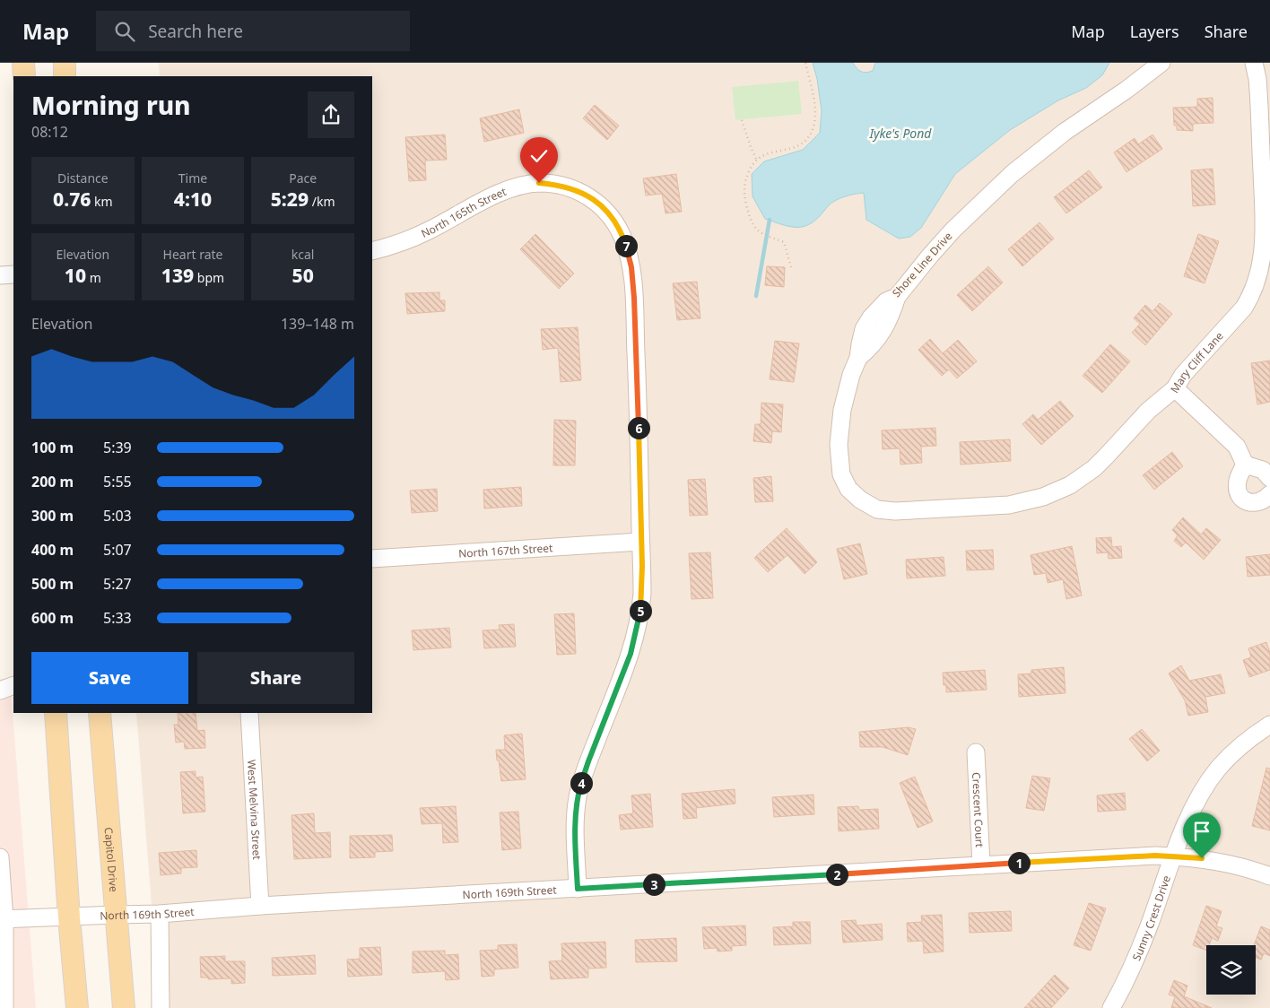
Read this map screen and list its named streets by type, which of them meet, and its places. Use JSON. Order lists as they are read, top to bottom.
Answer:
{
  "streets": {
    "main road": ["Capitol Drive"],
    "street": [
      "North 165th Street",
      "Shore Line Drive",
      "Mary Cliff Lane",
      "North 167th Street",
      "West Melvina Street",
      "Crescent Court",
      "North 169th Street",
      "Sunny Crest Drive"
    ]
  },
  "crossings": [
    ["North 165th Street", "North 167th Street"],
    ["North 165th Street", "North 169th Street"],
    ["Shore Line Drive", "Mary Cliff Lane"],
    ["West Melvina Street", "North 169th Street"],
    ["Crescent Court", "North 169th Street"],
    ["Capitol Drive", "North 169th Street"],
    ["North 169th Street", "Sunny Crest Drive"]
  ],
  "water": ["Iyke's Pond"],
  "page": {
    "header": "Map",
    "search": "Search here",
    "nav": ["Map", "Layers", "Share"],
    "heading": ["Morning run", "08:12"],
    "stats": [
      ["Distance", "0.76 km"],
      ["Time", "4:10"],
      ["Pace", "5:29 /km"],
      ["Elevation", "10 m"],
      ["Heart rate", "139 bpm"],
      ["kcal", "50"]
    ],
    "pins": [
      "7",
      "6",
      "5",
      "4",
      "1",
      "2",
      "3"
    ],
    "chart": ["Elevation", "139–148 m"],
    "list": [
      {
        "name": "100 m",
        "note": "5:39"
      },
      {
        "name": "200 m",
        "note": "5:55"
      },
      {
        "name": "300 m",
        "note": "5:03"
      },
      {
        "name": "400 m",
        "note": "5:07"
      },
      {
        "name": "500 m",
        "note": "5:27"
      },
      {
        "name": "600 m",
        "note": "5:33"
      }
    ],
    "buttons": ["Save", "Share"]
  }
}
